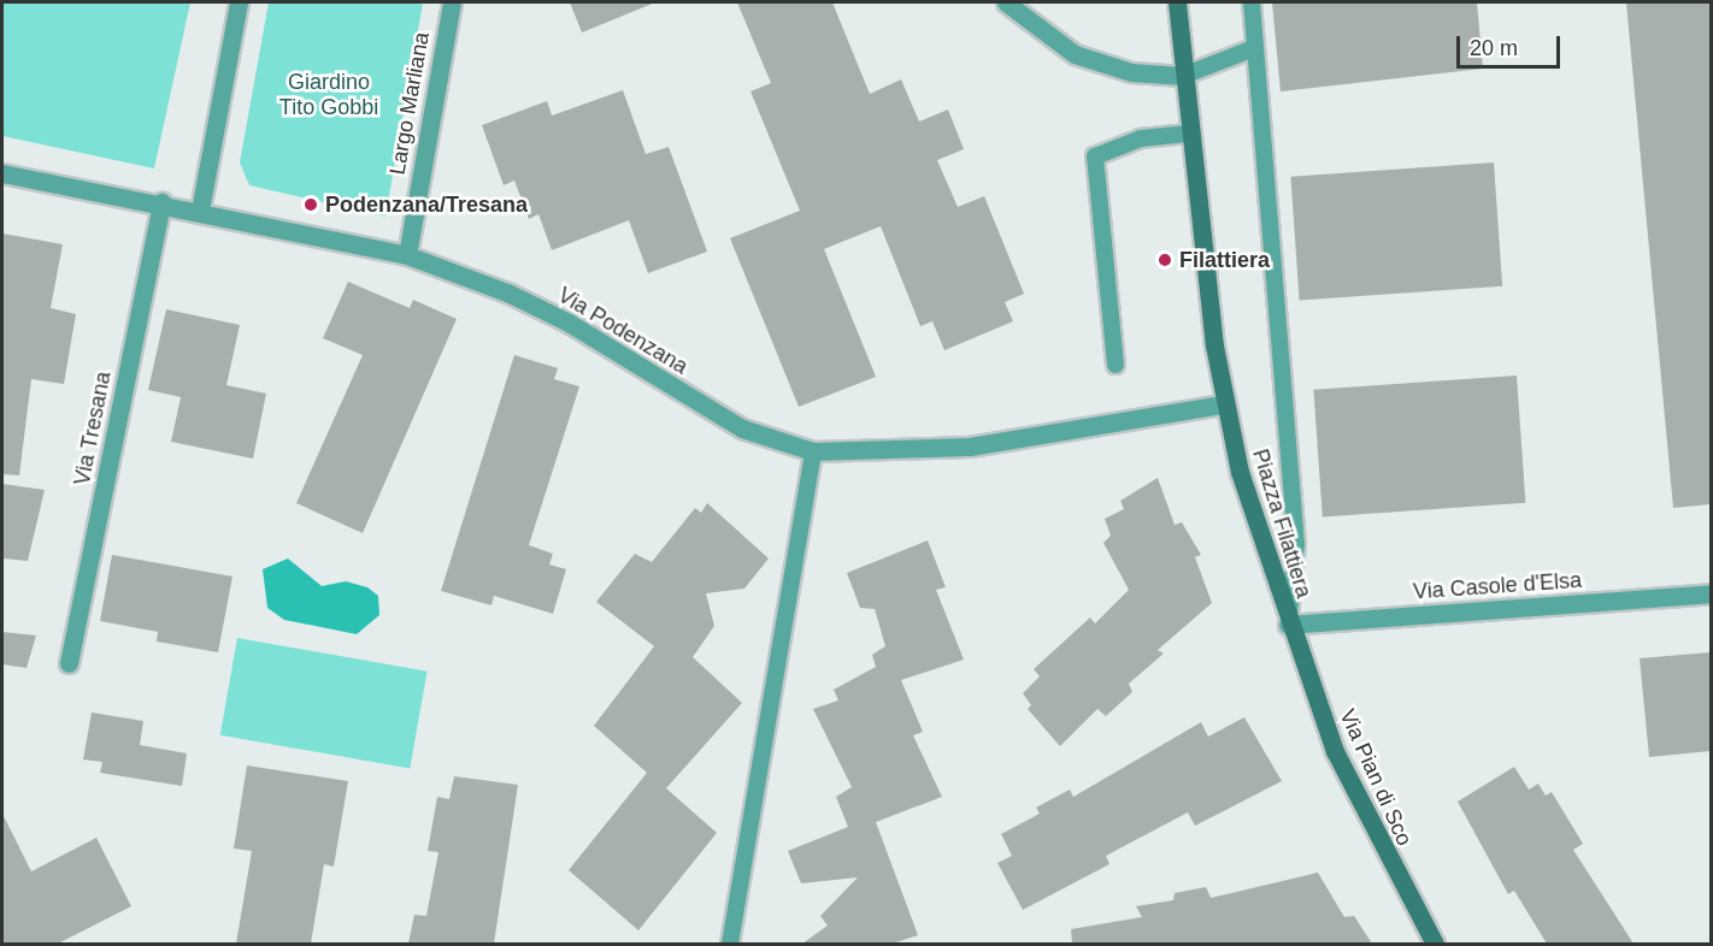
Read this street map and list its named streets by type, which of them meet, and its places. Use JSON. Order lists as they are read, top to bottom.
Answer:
{
  "streets": {
    "street": [
      "Largo Marliana",
      "Via Podenzana",
      "Via Tresana",
      "Piazza Filattiera",
      "Via Casole d'Elsa",
      "Via Pian di Sco"
    ]
  },
  "crossings": [
    ["Largo Marliana", "Via Podenzana"],
    ["Via Podenzana", "Via Tresana"],
    ["Via Podenzana", "Piazza Filattiera"],
    ["Piazza Filattiera", "Via Casole d'Elsa"],
    ["Piazza Filattiera", "Via Pian di Sco"],
    ["Via Casole d'Elsa", "Via Pian di Sco"]
  ],
  "parks": ["Giardino Tito Gobbi"],
  "places": ["Podenzana/Tresana", "Filattiera"],
  "scale_bar": "20 m"
}
